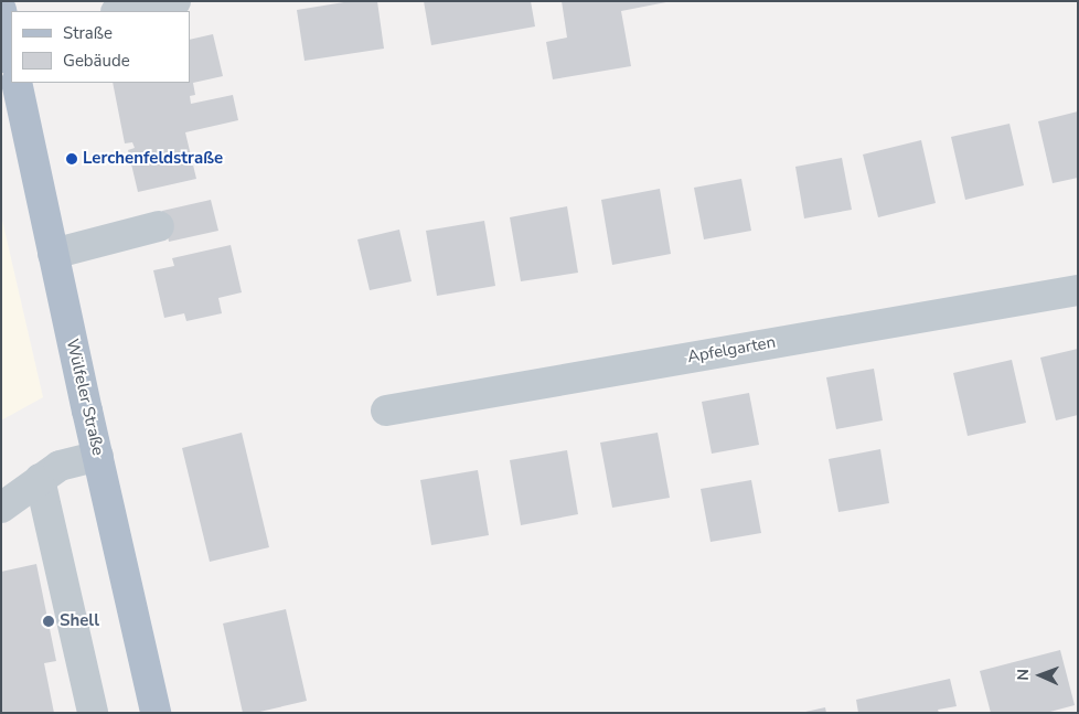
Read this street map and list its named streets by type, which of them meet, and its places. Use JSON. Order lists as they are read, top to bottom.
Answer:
{
  "streets": {
    "main road": ["Wülfeler Straße"],
    "street": ["Apfelgarten"]
  },
  "places": ["Lerchenfeldstraße", "Shell"],
  "legend": ["Straße", "Gebäude"],
  "north": "left"
}
